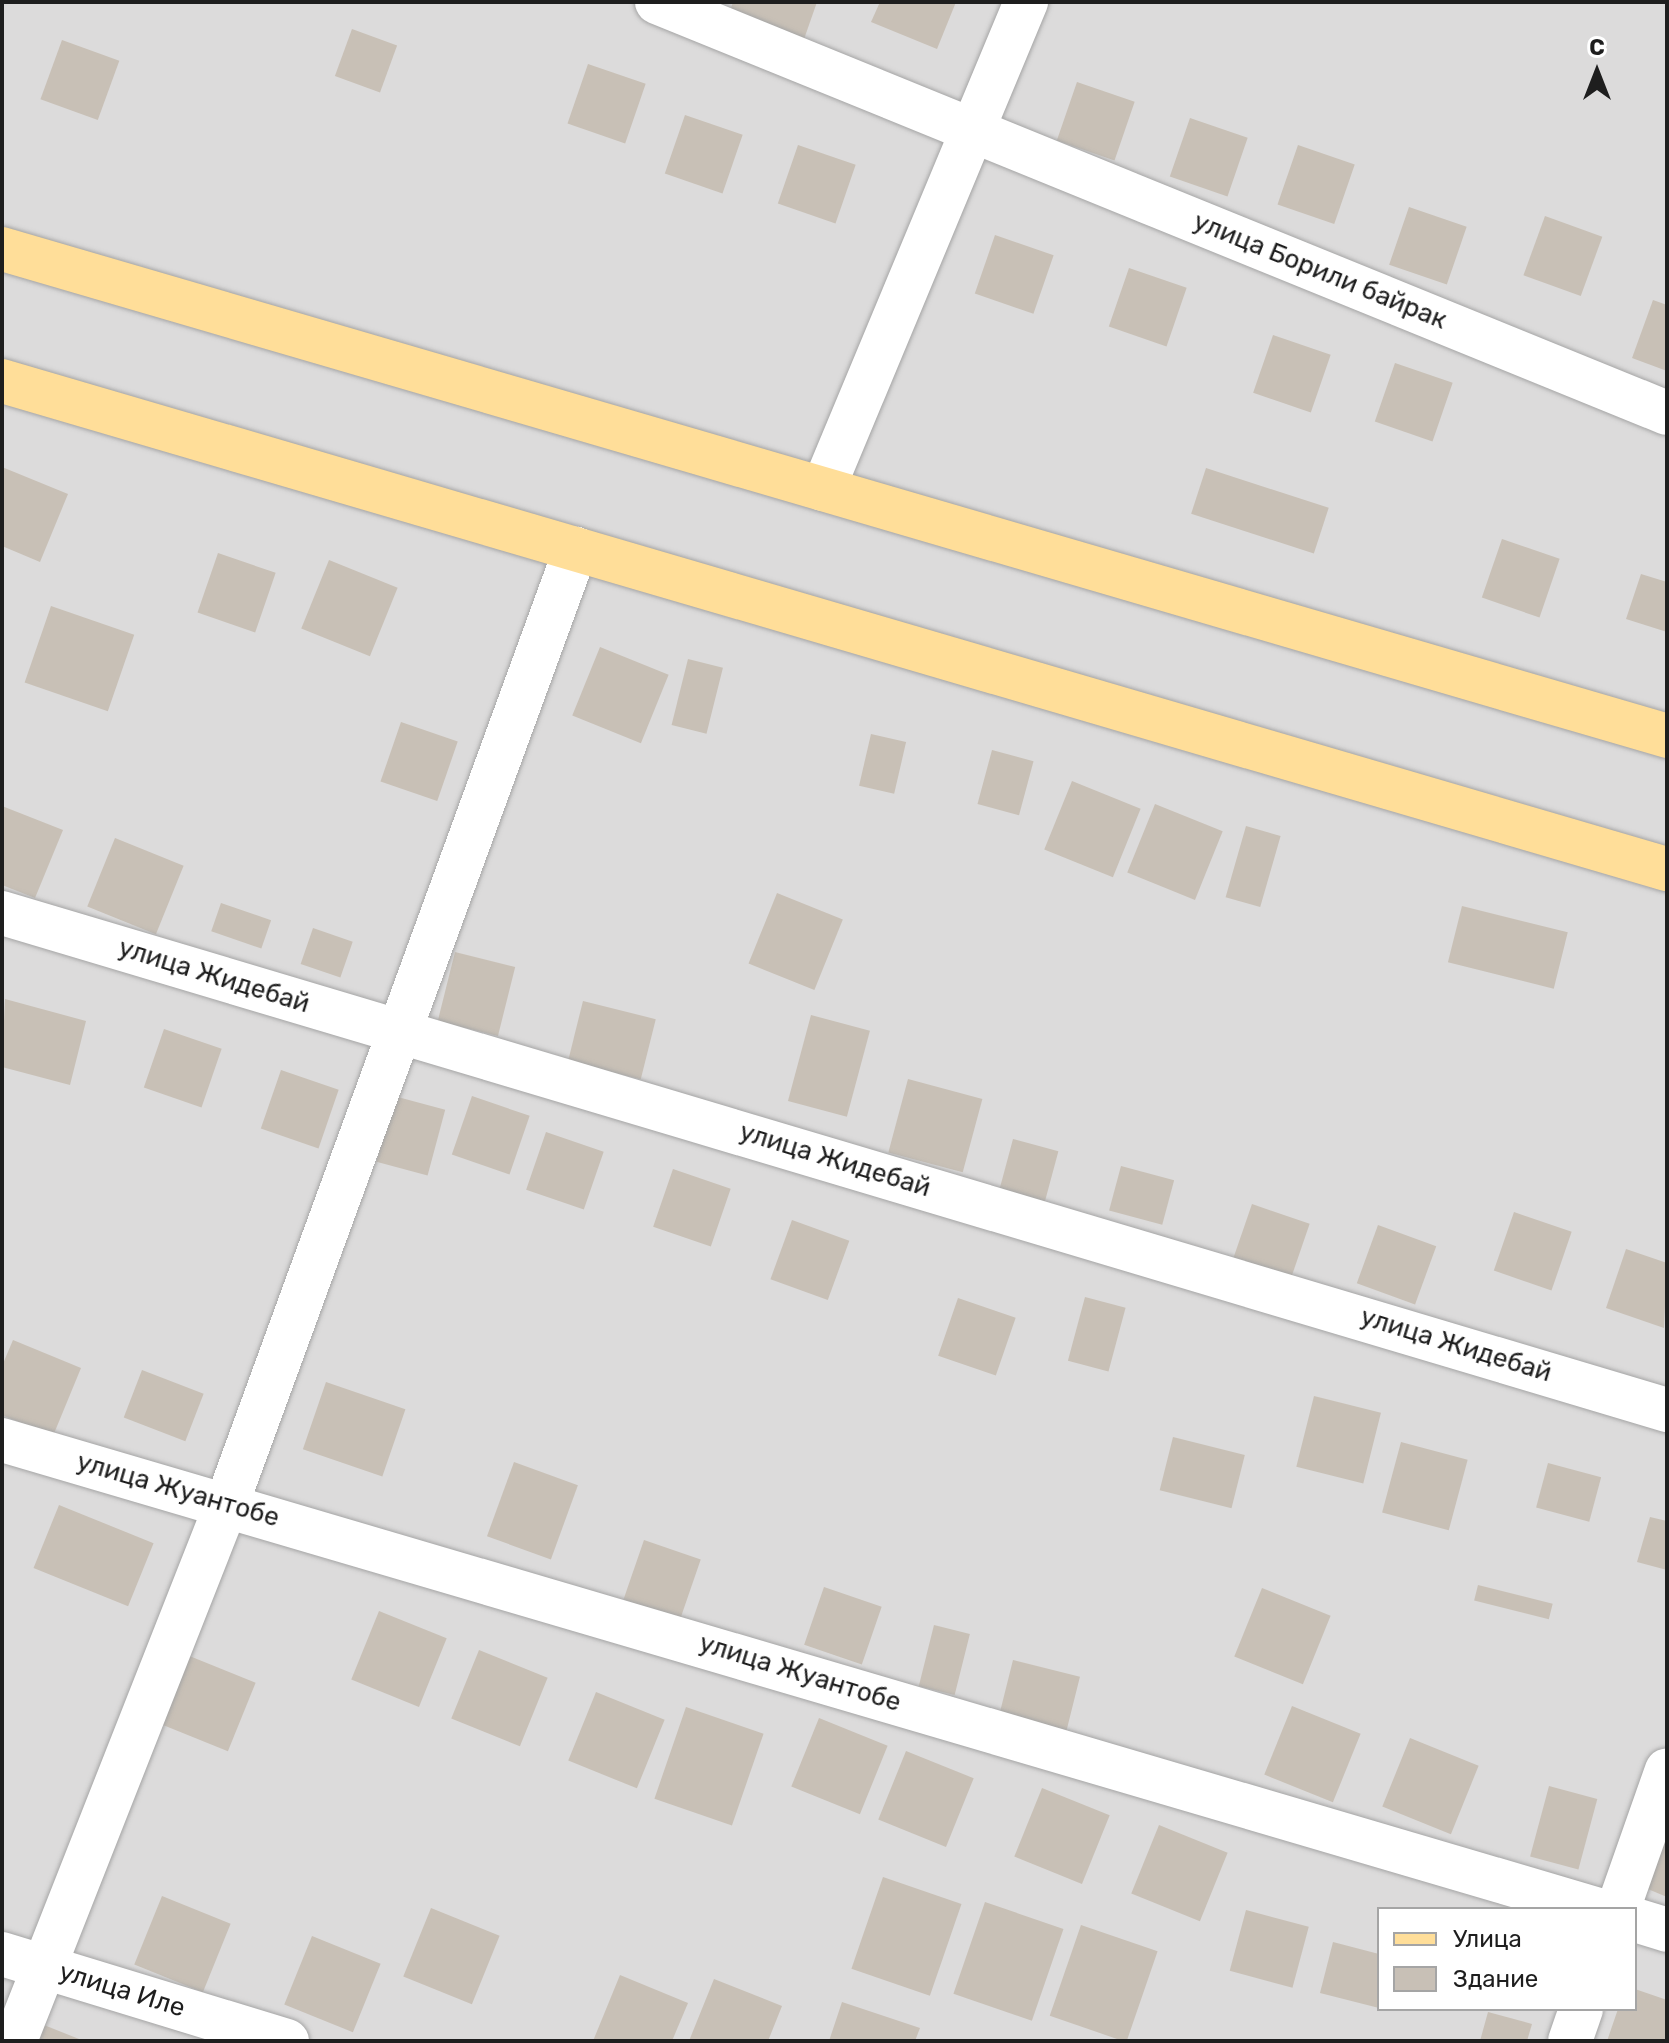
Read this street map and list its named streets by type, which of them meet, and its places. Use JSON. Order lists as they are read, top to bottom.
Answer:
{
  "streets": {
    "street": [
      "улица Борили байрак",
      "улица Жидебай",
      "улица Жуантобе",
      "улица Иле"
    ]
  },
  "legend": ["Улица", "Здание"],
  "north": "top"
}
